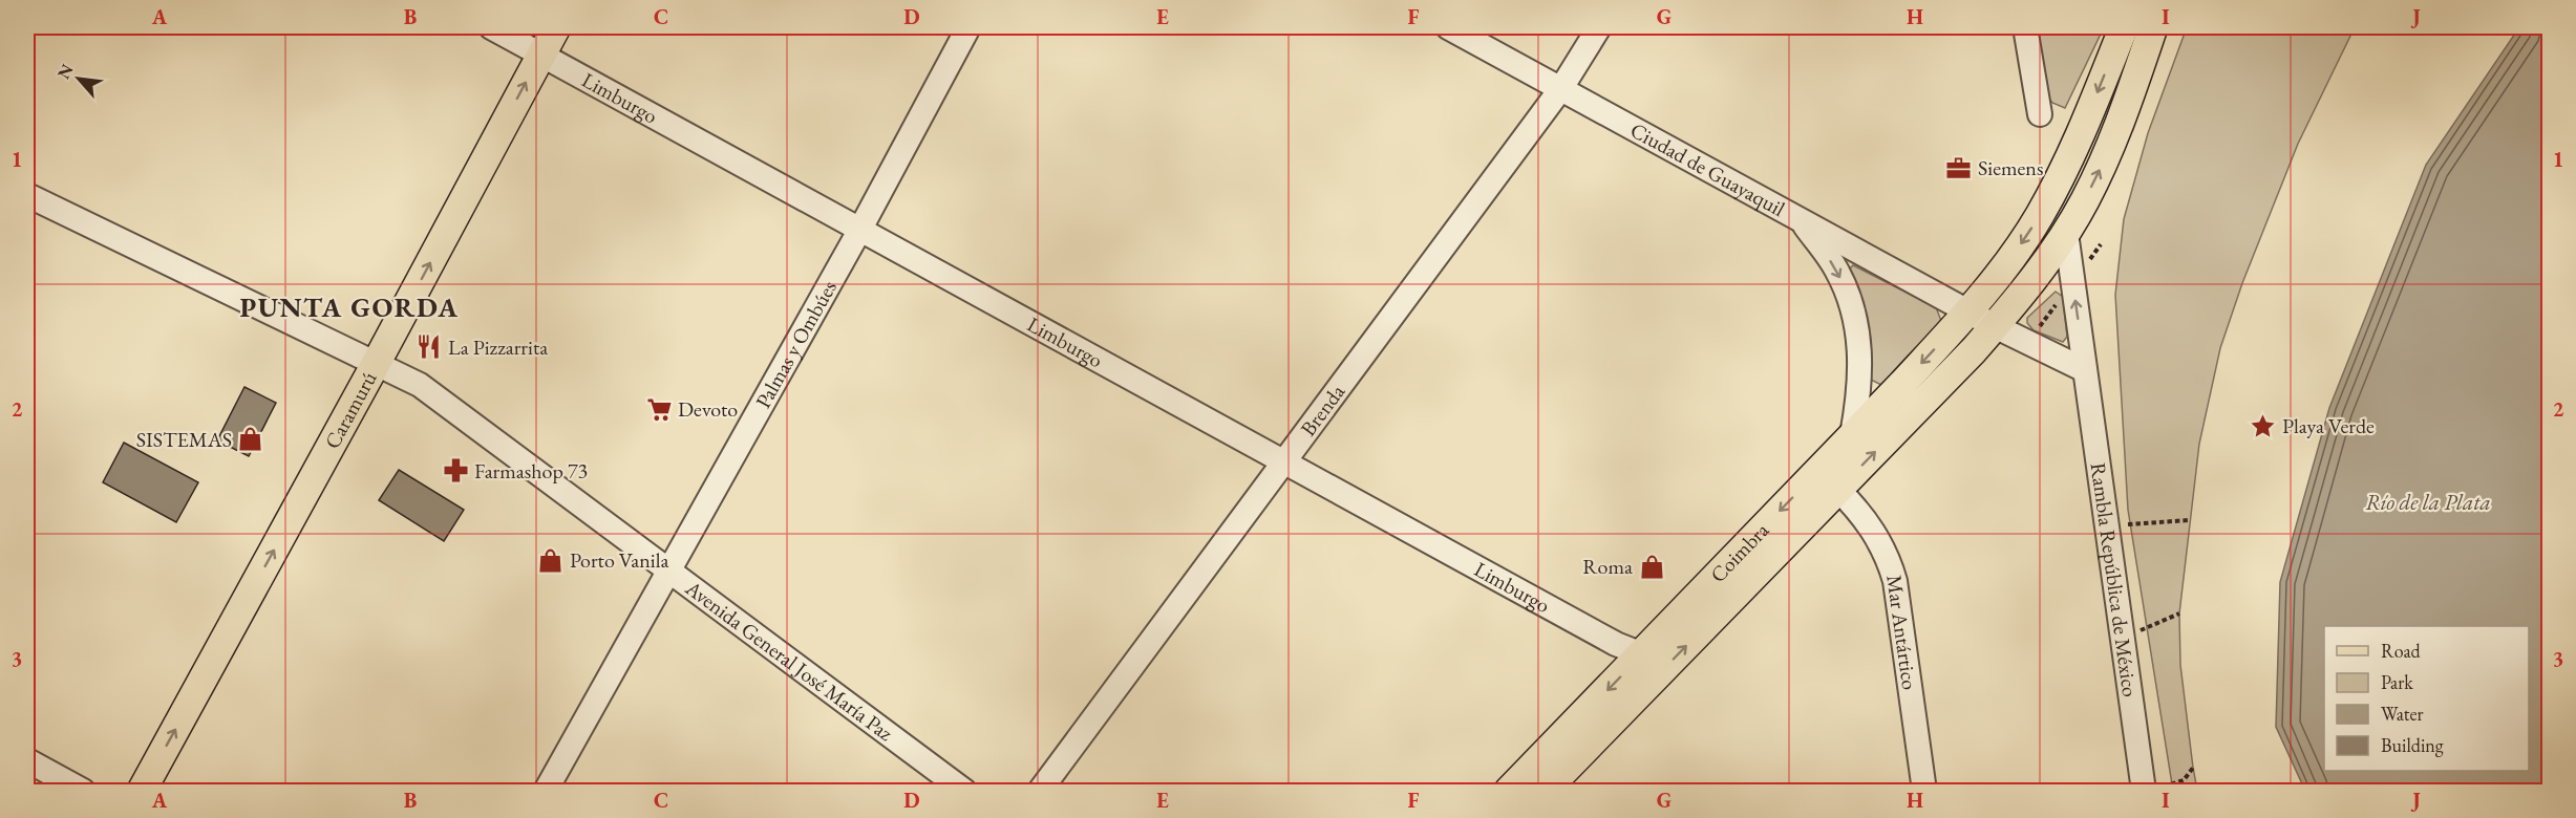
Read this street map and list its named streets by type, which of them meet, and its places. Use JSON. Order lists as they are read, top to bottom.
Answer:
{
  "streets": {
    "main road": ["Caramurú", "Coimbra"],
    "street": [
      "Limburgo",
      "Ciudad de Guayaquil",
      "Palmas y Ombúes",
      "Brenda",
      "Rambla República de México",
      "Mar Antártico",
      "Avenida General José María Paz"
    ]
  },
  "crossings": [
    ["Limburgo", "Palmas y Ombúes"],
    ["Limburgo", "Caramurú"],
    ["Limburgo", "Brenda"],
    ["Limburgo", "Coimbra"],
    ["Ciudad de Guayaquil", "Brenda"],
    ["Ciudad de Guayaquil", "Coimbra"],
    ["Palmas y Ombúes", "Avenida General José María Paz"],
    ["Caramurú", "Avenida General José María Paz"],
    ["Coimbra", "Rambla República de México"],
    ["Coimbra", "Mar Antártico"]
  ],
  "one_way": ["Caramurú"],
  "districts": ["PUNTA GORDA"],
  "water": ["Río de la Plata"],
  "places": {
    "office": ["Siemens"],
    "restaurant": ["La Pizzarrita"],
    "supermarket": ["Devoto"],
    "place": ["Playa Verde"],
    "shop": ["SISTEMAS", "Porto Vanila", "Roma"],
    "pharmacy": ["Farmashop 73"]
  },
  "legend": [
    "Road",
    "Park",
    "Water",
    "Building"
  ],
  "north": "top left",
  "grid": {
    "columns": [
      "A",
      "B",
      "C",
      "D",
      "E",
      "F",
      "G",
      "H",
      "I",
      "J"
    ],
    "rows": ["1", "2", "3"]
  }
}
